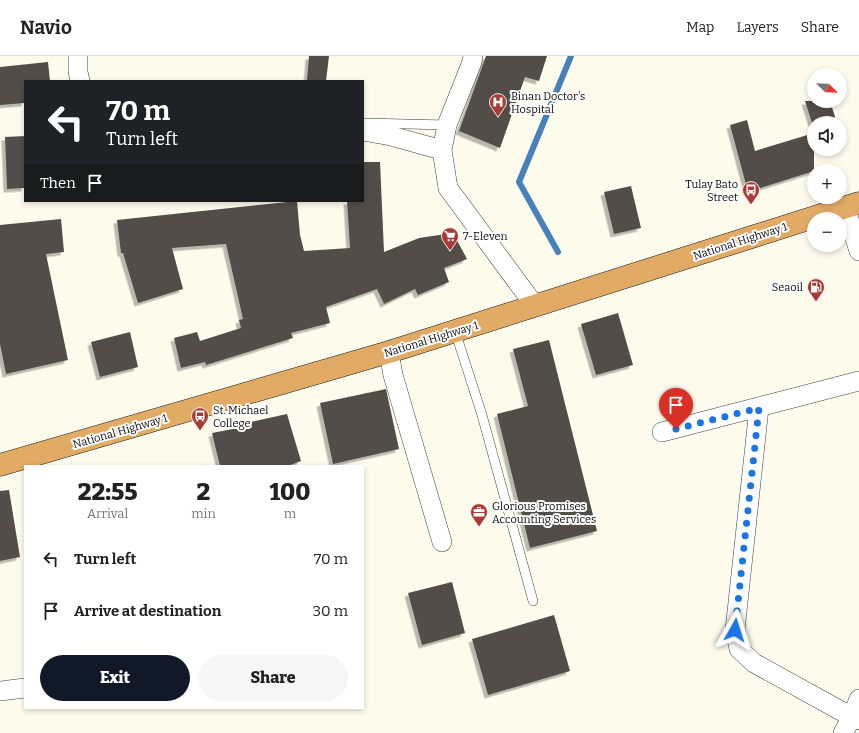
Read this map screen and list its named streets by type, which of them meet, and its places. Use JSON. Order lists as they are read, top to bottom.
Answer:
{
  "streets": {
    "highway": ["National Highway 1"]
  },
  "places": {
    "hospital": ["Binan Doctor's Hospital"],
    "bus stop": ["Tulay Bato Street", "St. Michael College"],
    "supermarket": ["7-Eleven"],
    "fuel station": ["Seaoil"],
    "office": ["Glorious Promises Accounting Services"]
  },
  "north": "bottom right",
  "page": {
    "header": "Navio",
    "nav": ["Map", "Layers", "Share"],
    "map_buttons": ["+", "−"],
    "turn": ["70 m", "Turn left"],
    "then": "Then",
    "eta": [
      "22:55",
      "Arrival",
      "2",
      "min",
      "100",
      "m"
    ],
    "list": [
      {
        "name": "Turn left",
        "value": "70 m"
      },
      {
        "name": "Arrive at destination",
        "value": "30 m"
      }
    ],
    "buttons": ["Exit", "Share"]
  }
}
